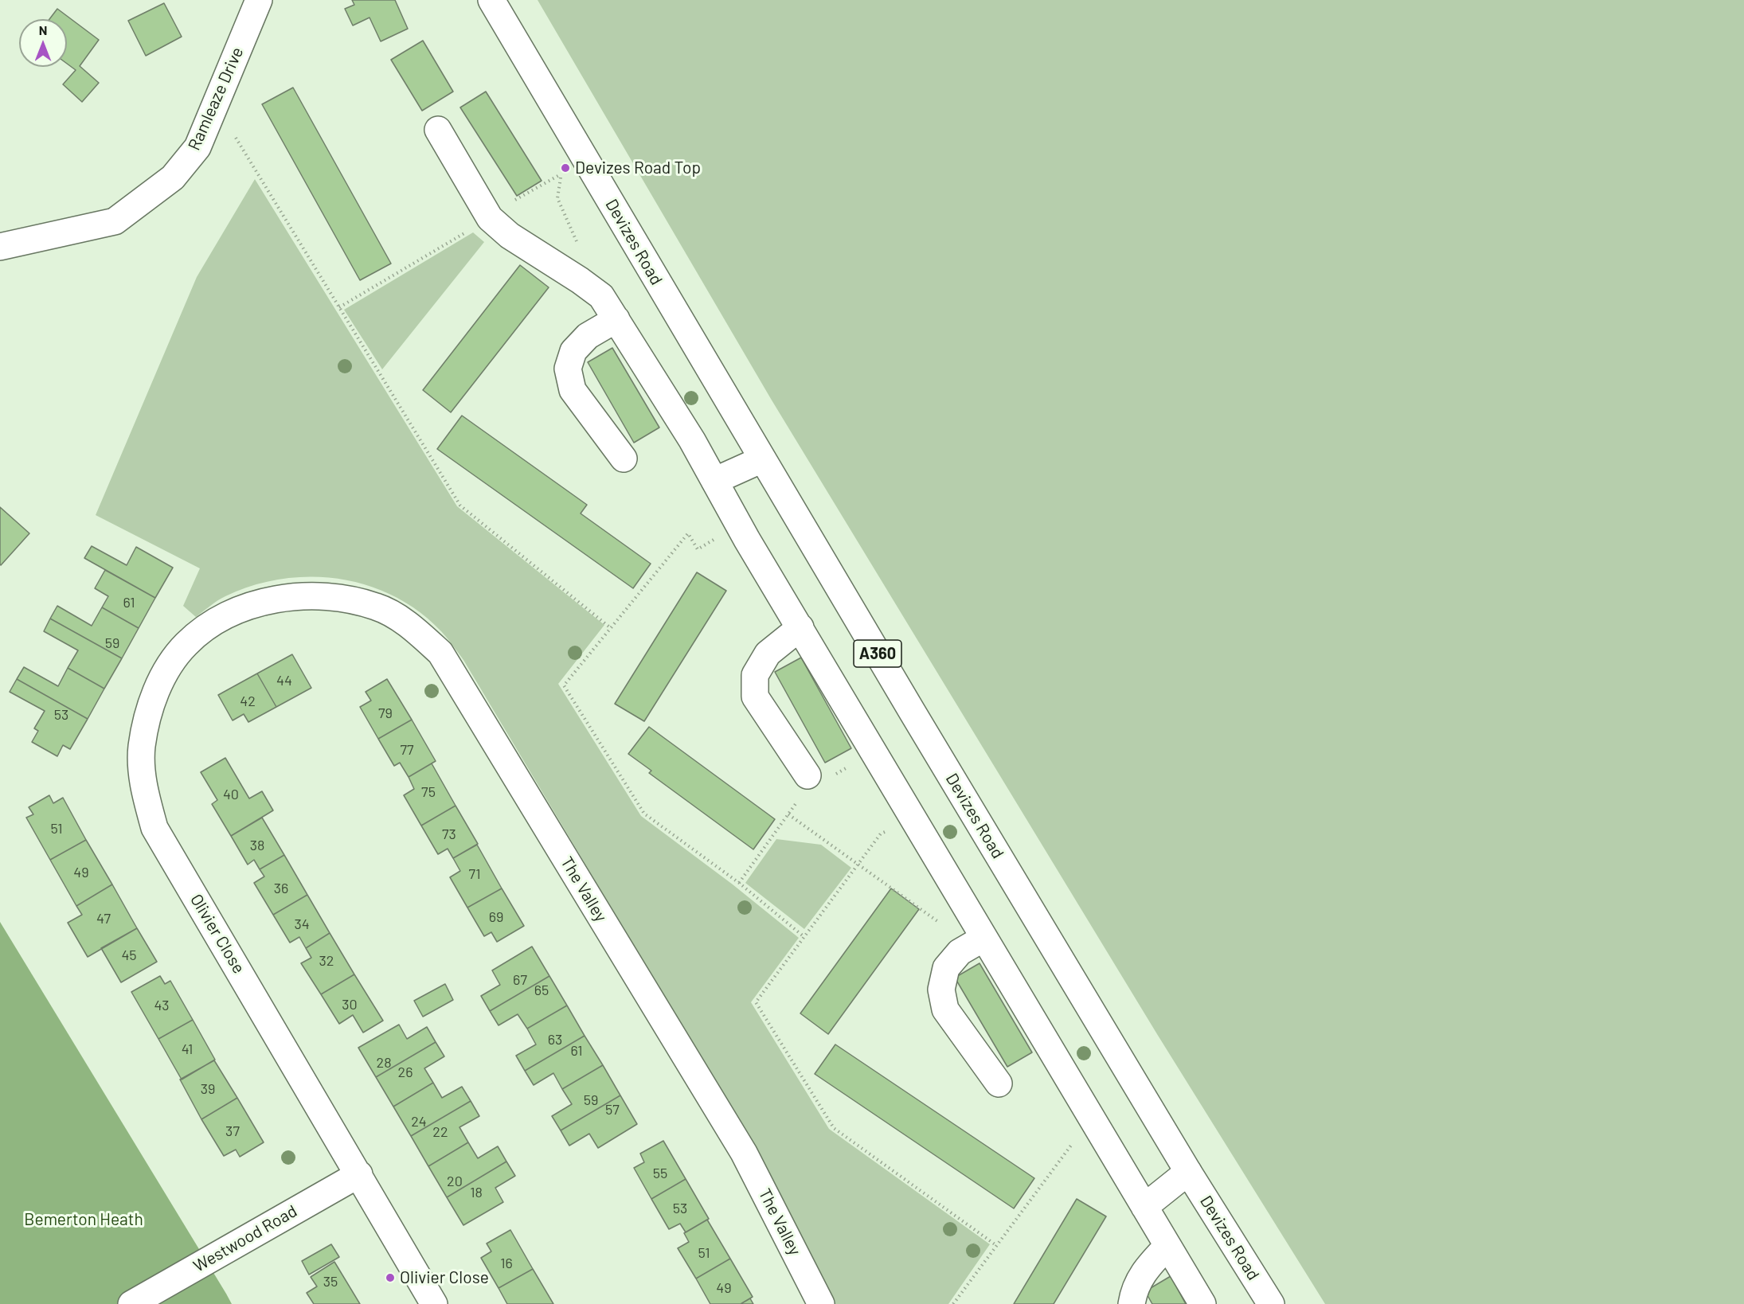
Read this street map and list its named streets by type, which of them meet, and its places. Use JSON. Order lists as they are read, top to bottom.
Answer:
{
  "streets": {
    "street": [
      "Ramleaze Drive",
      "Devizes Road",
      "A360",
      "The Valley",
      "Olivier Close",
      "Westwood Road"
    ]
  },
  "crossings": [
    ["The Valley", "Olivier Close"],
    ["Olivier Close", "Westwood Road"]
  ],
  "parks": ["Bemerton Heath"],
  "places": ["Devizes Road Top", "Olivier Close"],
  "house_numbers": [
    "61",
    "59",
    "44",
    "42",
    "79",
    "53",
    "77",
    "75",
    "40",
    "51",
    "73",
    "38",
    "49",
    "71",
    "36",
    "69",
    "47",
    "34",
    "45",
    "32",
    "67",
    "65",
    "30",
    "43",
    "63",
    "41",
    "61",
    "28",
    "26",
    "39",
    "59",
    "57",
    "24",
    "37",
    "22",
    "55",
    "20",
    "18",
    "53",
    "51",
    "16",
    "35",
    "49"
  ],
  "north": "top"
}
